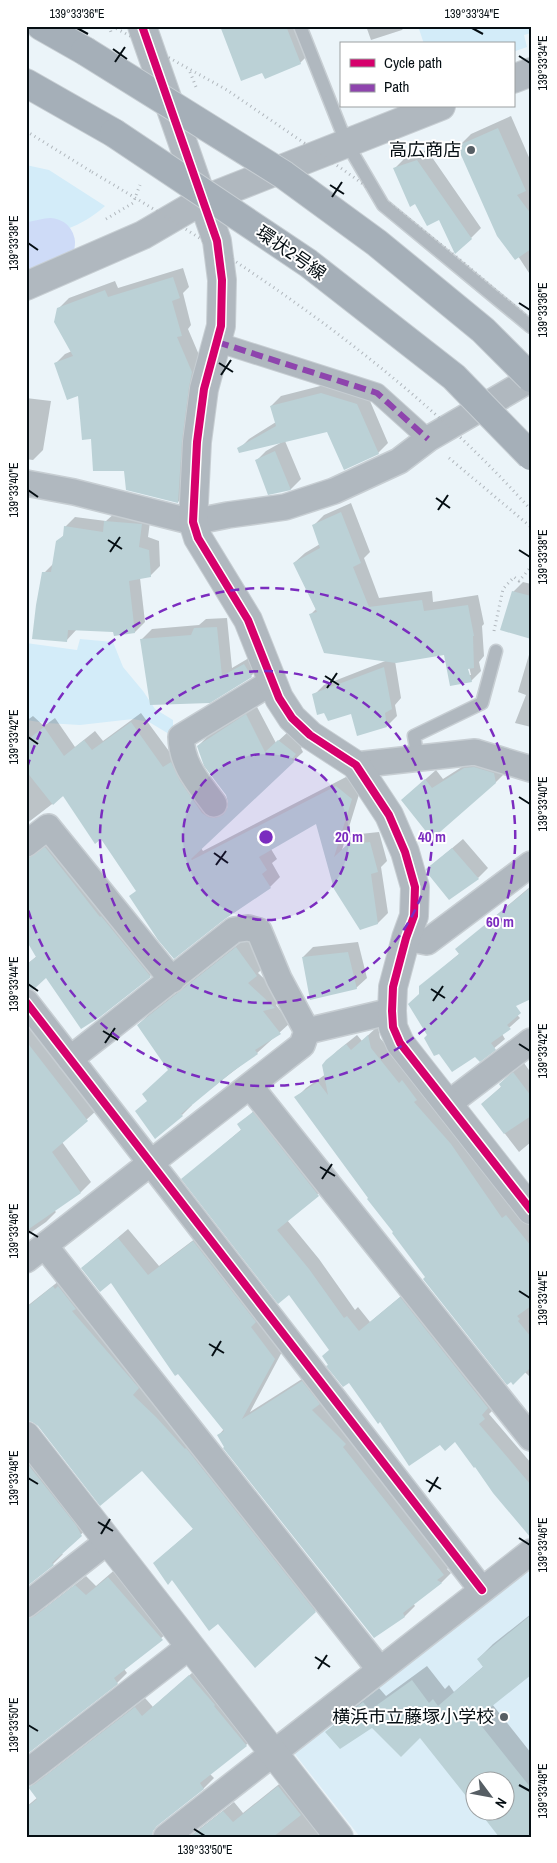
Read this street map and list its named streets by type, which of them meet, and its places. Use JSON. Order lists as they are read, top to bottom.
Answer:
{
  "streets": {
    "main road": ["環状2号線"]
  },
  "places": ["高広商店", "横浜市立藤塚小学校"],
  "legend": ["Cycle path", "Path"],
  "north": "bottom right",
  "coordinates": [
    "139°33'36\"E",
    "139°33'34\"E",
    "139°33'38\"E",
    "139°33'40\"E",
    "139°33'42\"E",
    "139°33'44\"E",
    "139°33'46\"E",
    "139°33'48\"E",
    "139°33'50\"E"
  ],
  "rings": ["20 m", "40 m", "60 m"]
}
